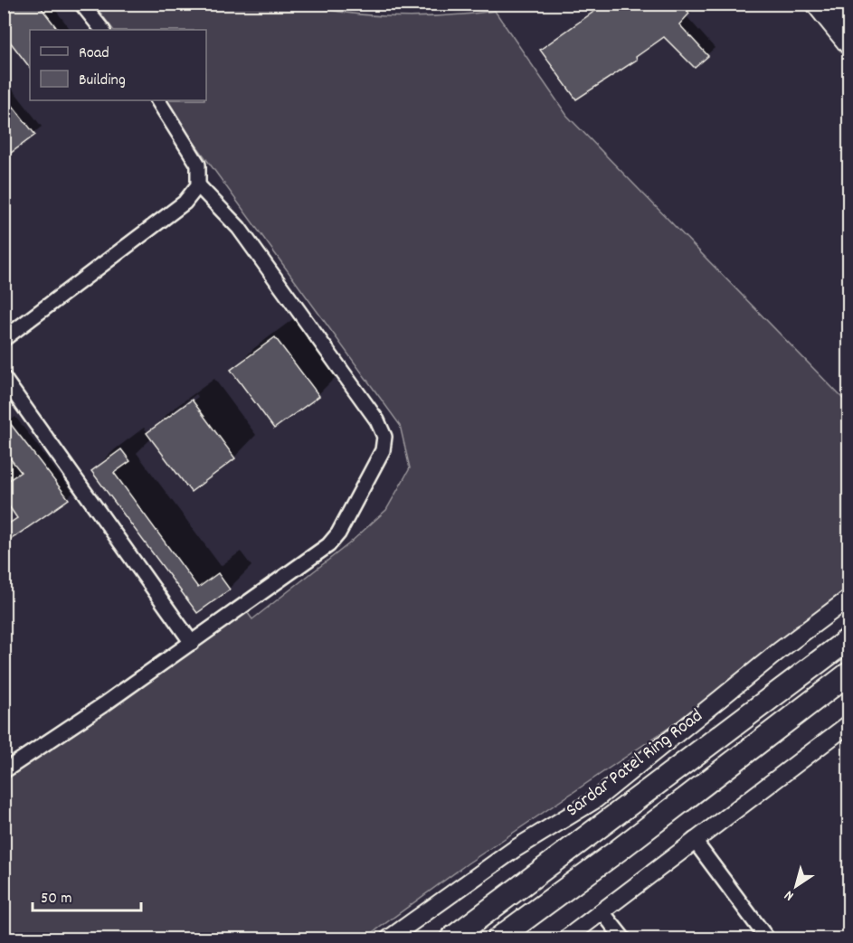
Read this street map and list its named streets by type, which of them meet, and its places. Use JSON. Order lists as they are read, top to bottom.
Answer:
{
  "streets": {
    "highway": ["Sardar Patel Ring Road"]
  },
  "legend": ["Road", "Building"],
  "scale_bar": "50 m",
  "north": "bottom left"
}
